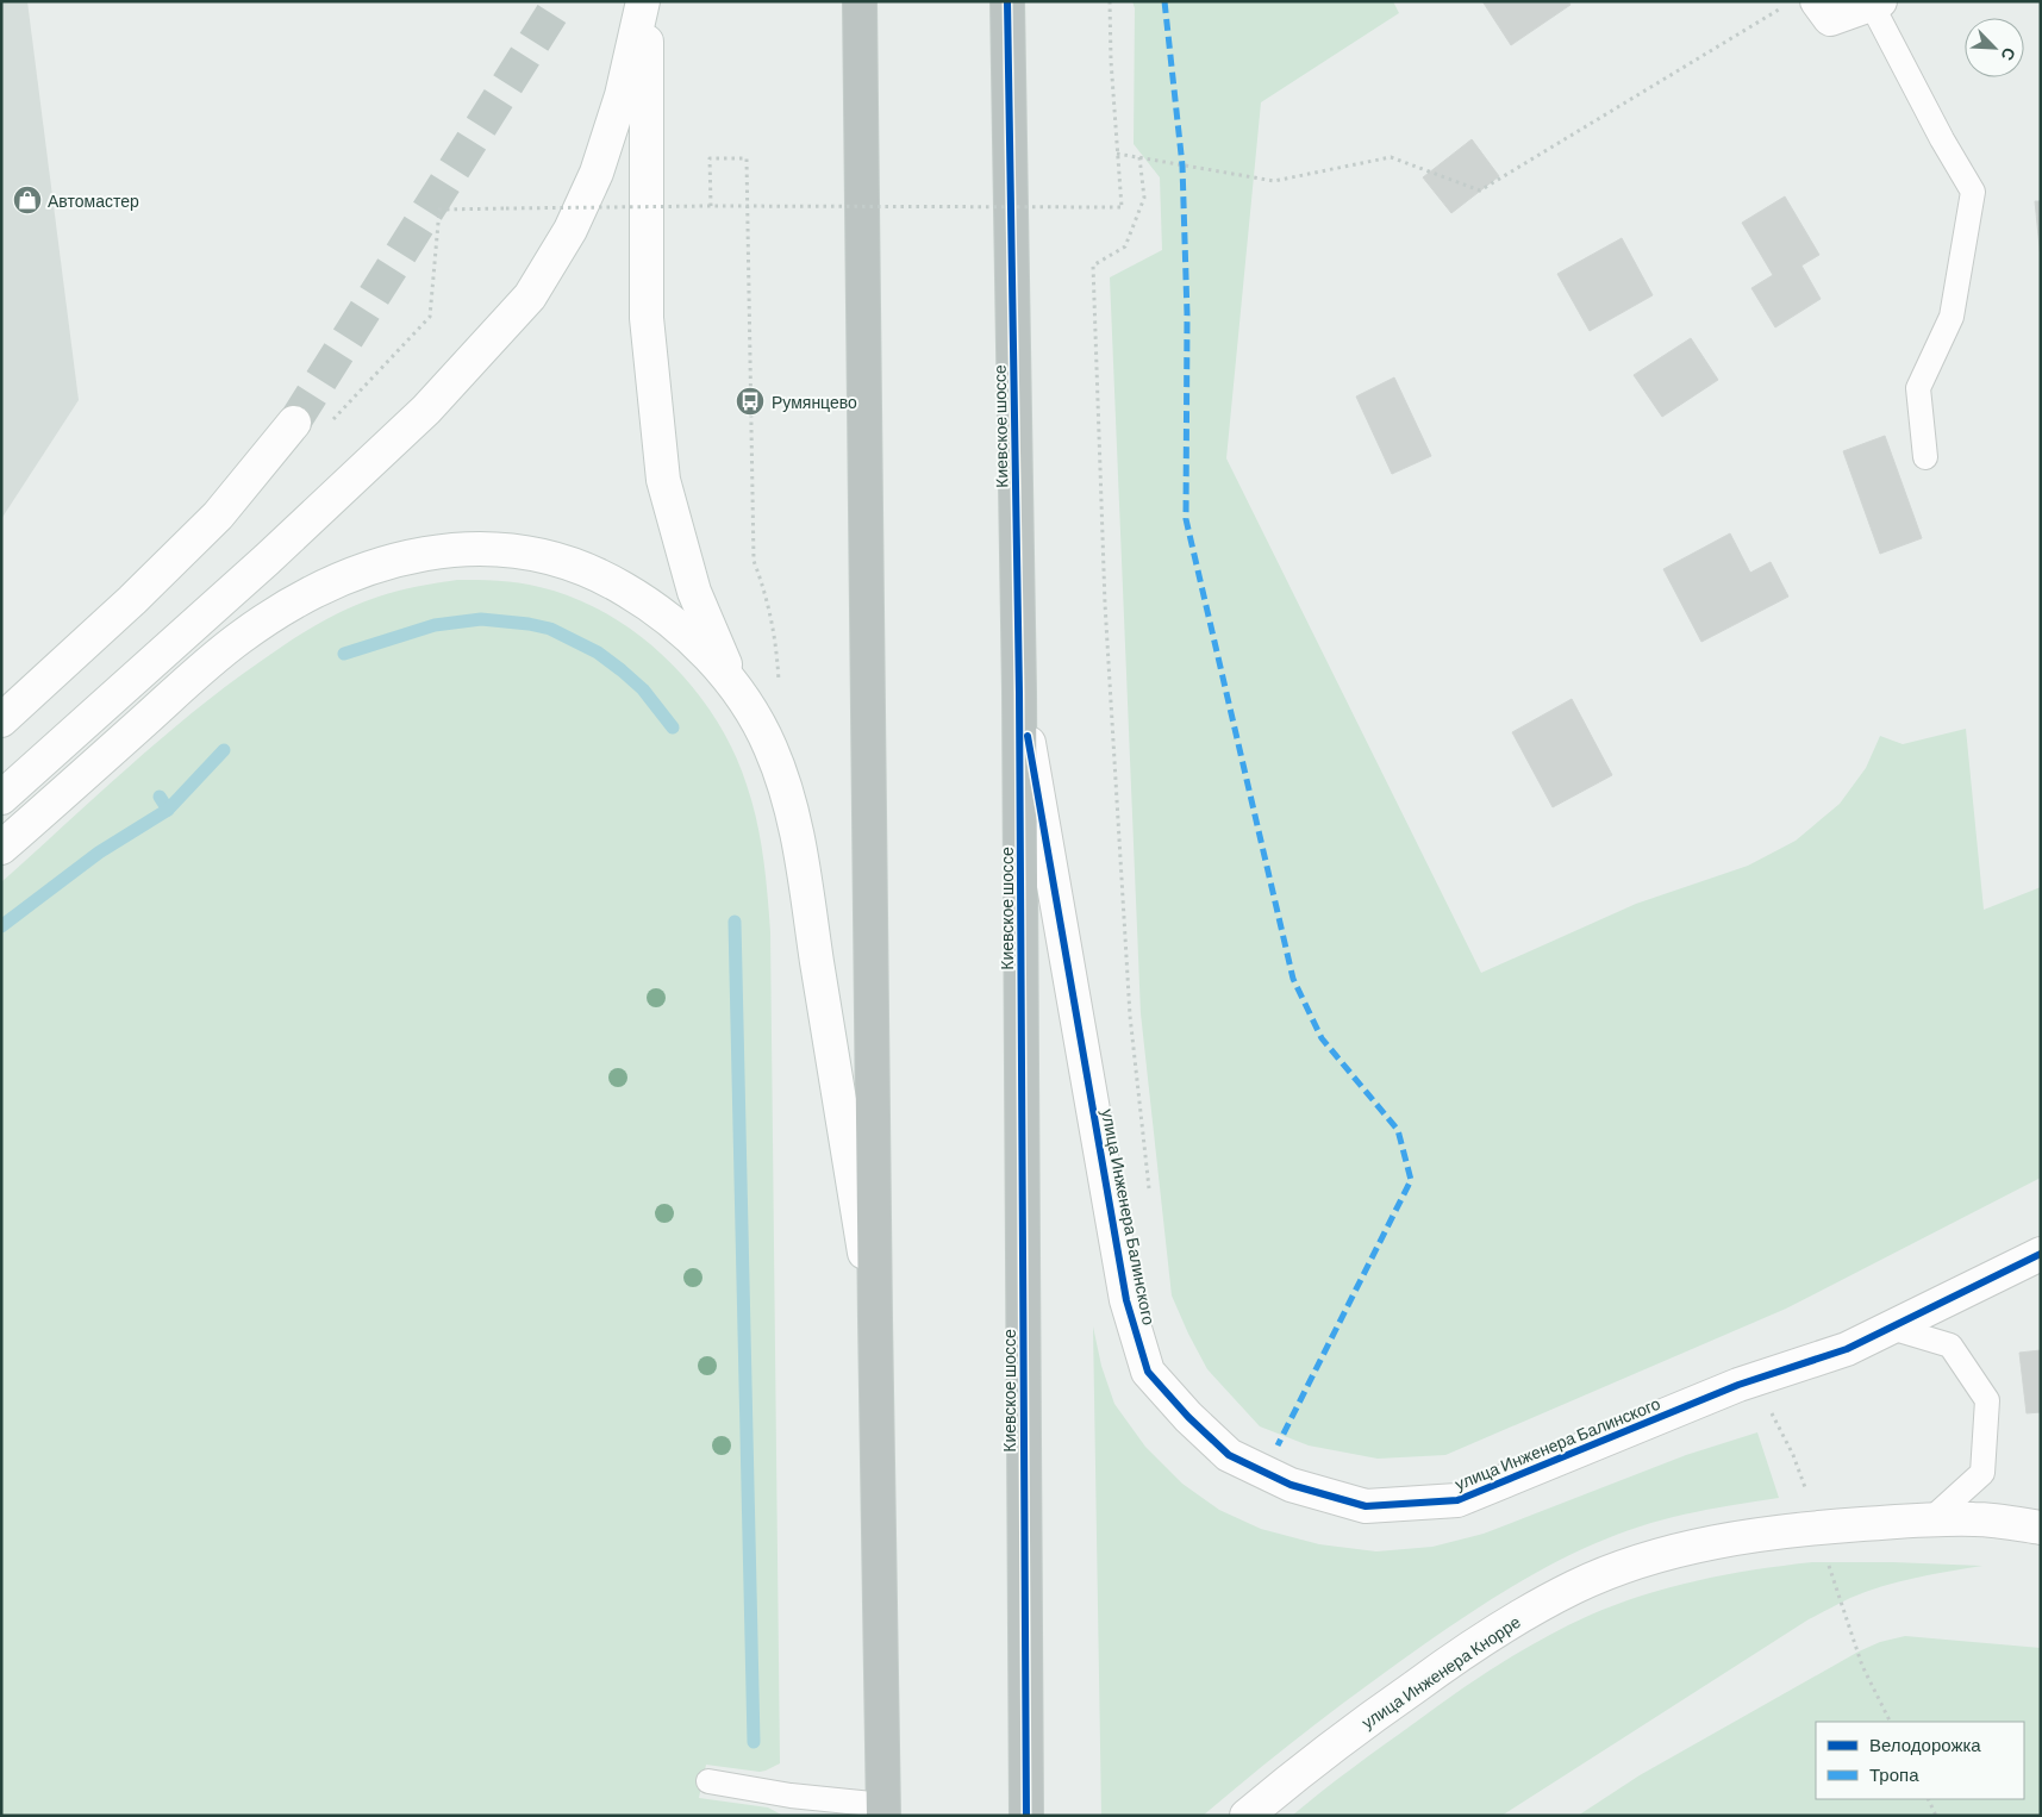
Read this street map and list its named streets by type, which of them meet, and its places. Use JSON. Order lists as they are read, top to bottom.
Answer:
{
  "streets": {
    "highway": ["Киевское шоссе"],
    "main road": ["улица Инженера Балинского", "улица Инженера Кнорре"]
  },
  "crossings": [
    ["Киевское шоссе", "улица Инженера Балинского"]
  ],
  "places": {
    "shop": ["Автомастер"],
    "bus stop": ["Румянцево"]
  },
  "legend": ["Велодорожка", "Тропа"],
  "north": "bottom right"
}
